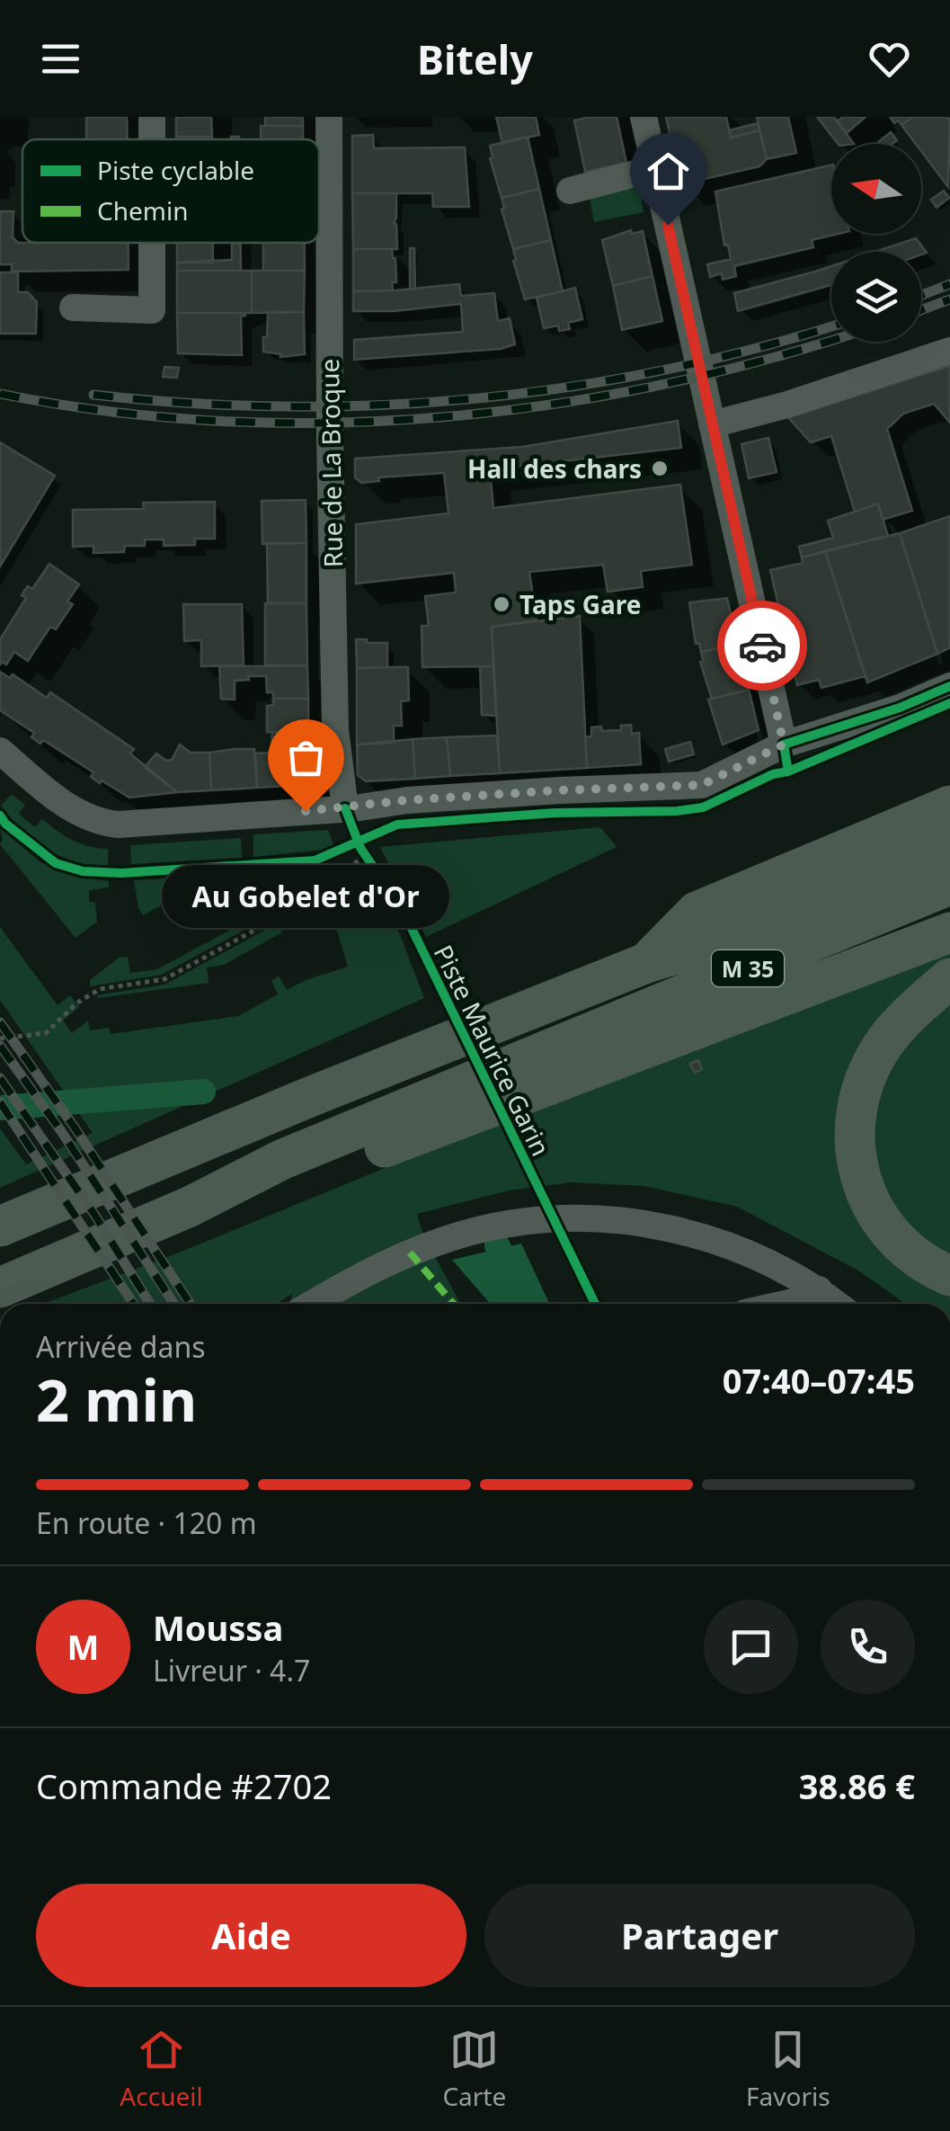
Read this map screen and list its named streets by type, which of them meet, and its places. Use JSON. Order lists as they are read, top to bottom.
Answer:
{
  "streets": {
    "highway": ["M 35"],
    "street": ["Rue de La Broque"],
    "cycle path": ["Piste Maurice Garin"]
  },
  "places": ["Hall des chars", "Taps Gare", "Au Gobelet d'Or"],
  "legend": ["Piste cyclable", "Chemin"],
  "north": "left",
  "page": {
    "header": "Bitely",
    "bubble": "Au Gobelet d'Or",
    "heading": ["2 min", "Arrivée dans", "07:40–07:45"],
    "panel": [
      "Moussa",
      "Livreur · 4.7",
      "Commande #2702",
      "38.86 €"
    ],
    "bar": "En route · 120 m",
    "round": "M",
    "buttons": ["Aide", "Partager"],
    "tabs": ["Accueil", "Carte", "Favoris"]
  }
}
